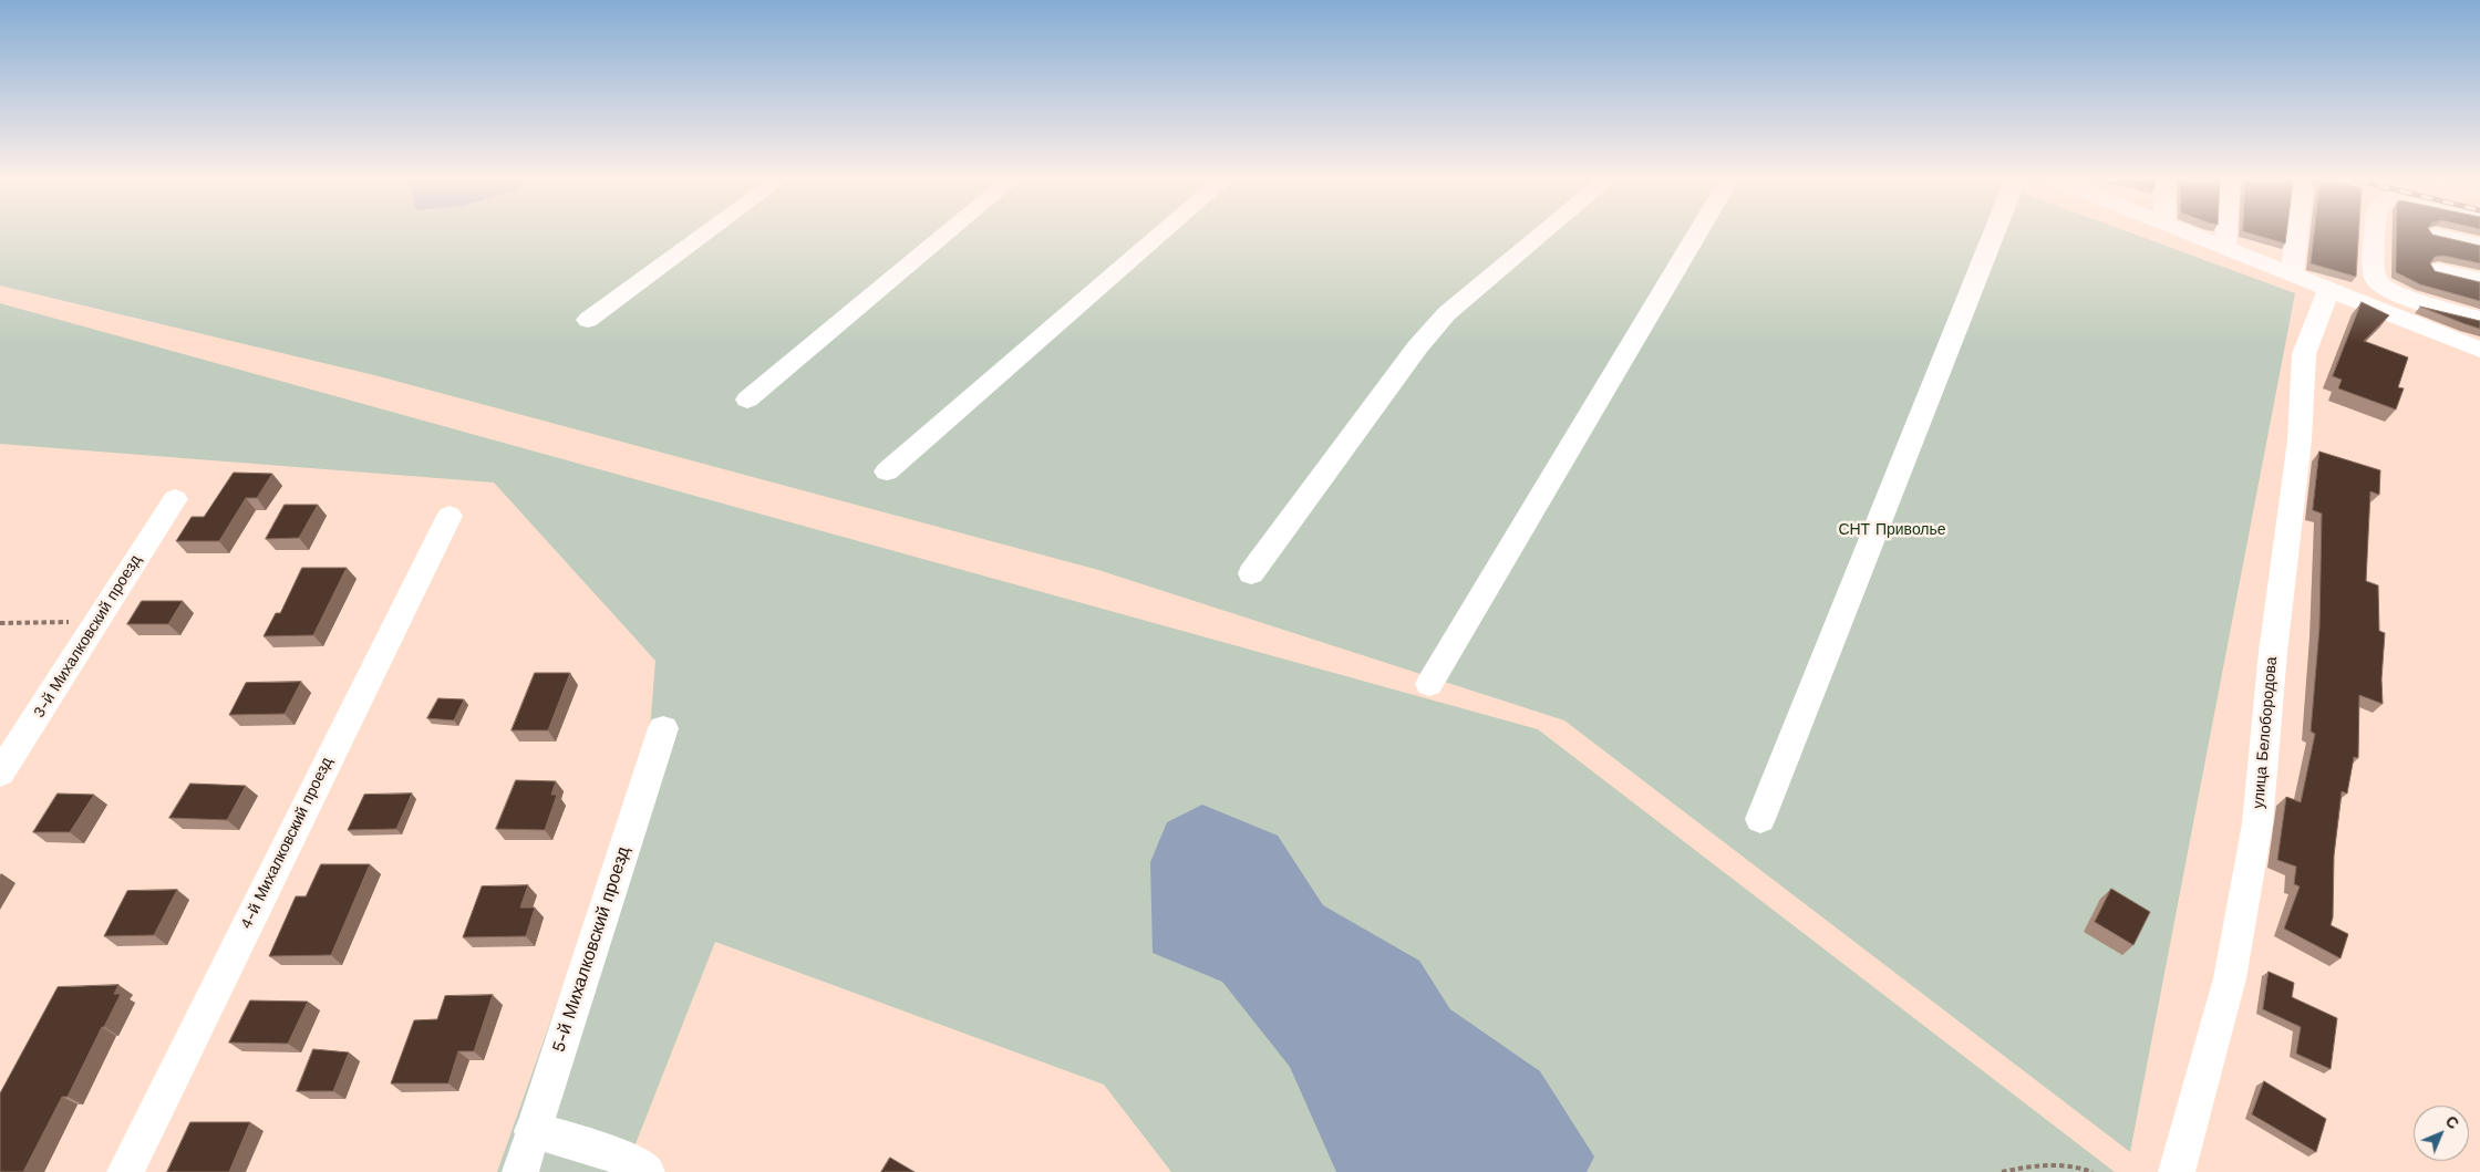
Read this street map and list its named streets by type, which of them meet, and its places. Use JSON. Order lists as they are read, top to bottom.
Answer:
{
  "streets": {
    "street": [
      "3-й Михалковский проезд",
      "улица Белобородова",
      "4-й Михалковский проезд",
      "5-й Михалковский проезд"
    ]
  },
  "parks": ["СНТ Приволье"],
  "north": "top right"
}
